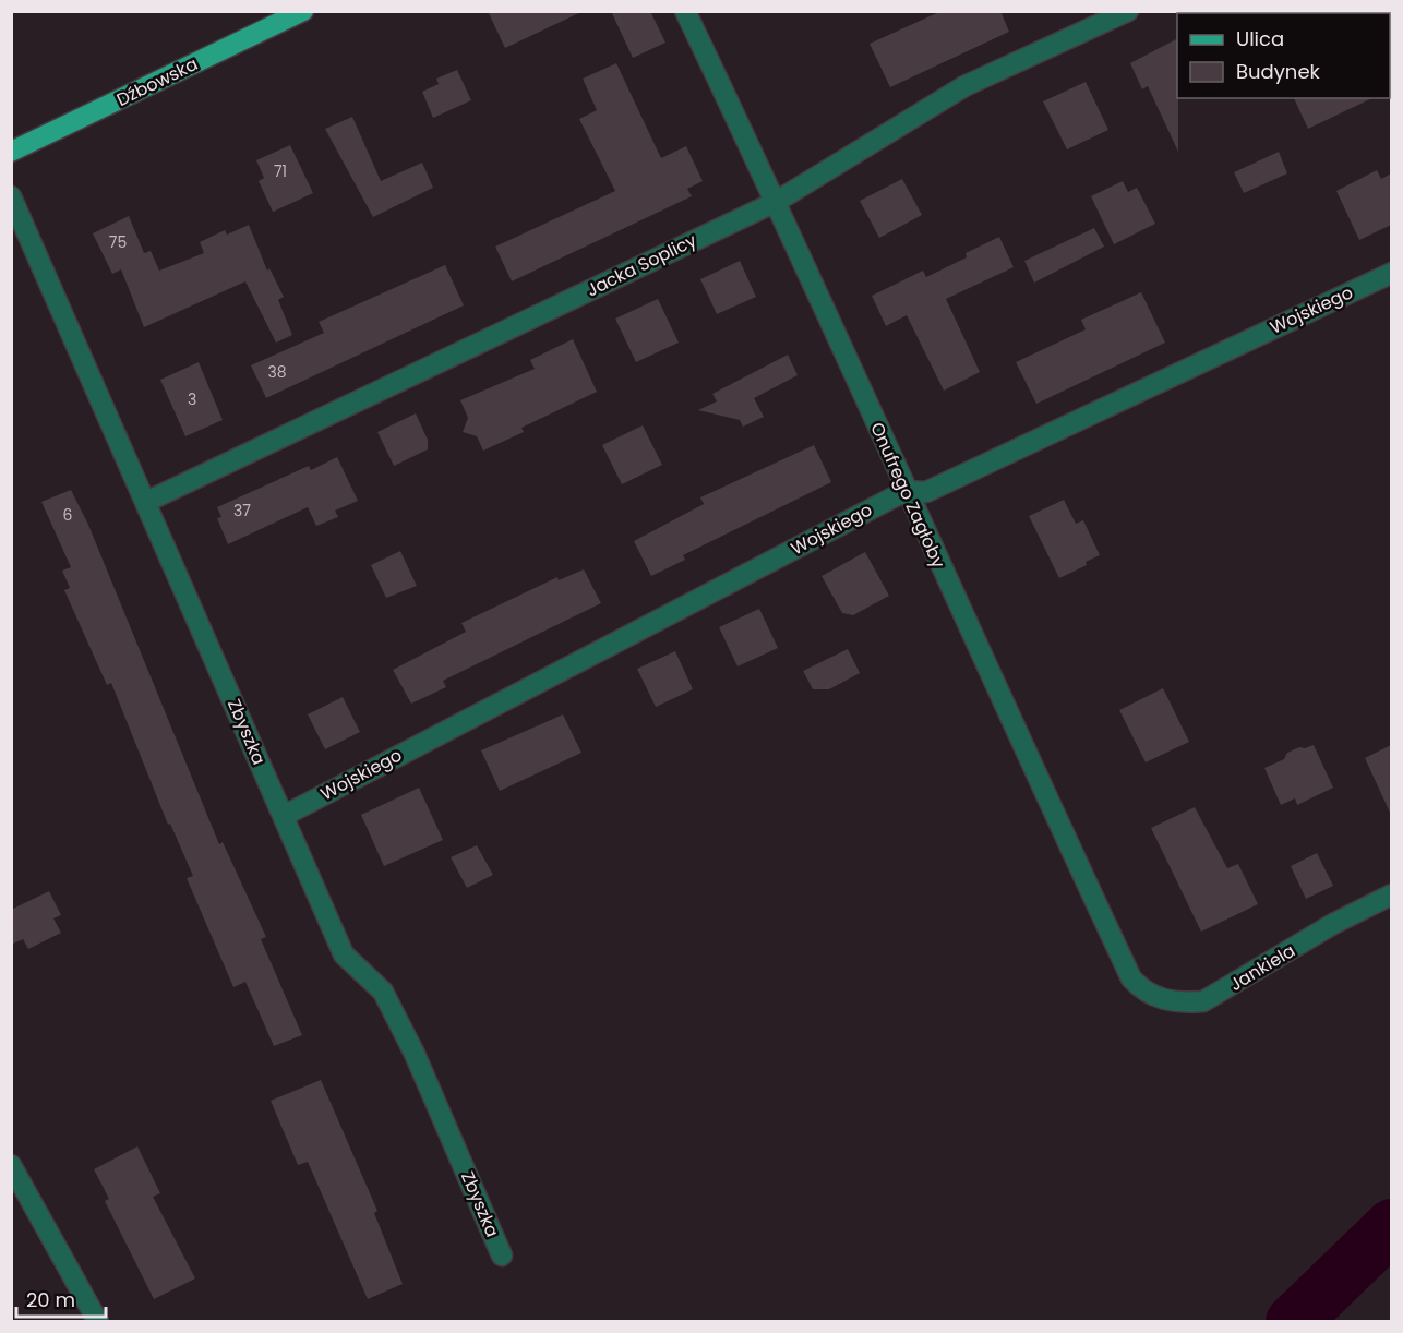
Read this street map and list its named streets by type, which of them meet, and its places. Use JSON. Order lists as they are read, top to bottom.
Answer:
{
  "streets": {
    "main road": ["Dźbowska"],
    "street": [
      "Jacka Soplicy",
      "Wojskiego",
      "Onufrego Zagłoby",
      "Zbyszka",
      "Jankiela"
    ]
  },
  "crossings": [
    ["Jacka Soplicy", "Onufrego Zagłoby"],
    ["Jacka Soplicy", "Zbyszka"],
    ["Wojskiego", "Onufrego Zagłoby"],
    ["Wojskiego", "Zbyszka"],
    ["Onufrego Zagłoby", "Jankiela"]
  ],
  "house_numbers": [
    "71",
    "75",
    "38",
    "3",
    "37",
    "6"
  ],
  "legend": ["Ulica", "Budynek"],
  "scale_bar": "20 m"
}
